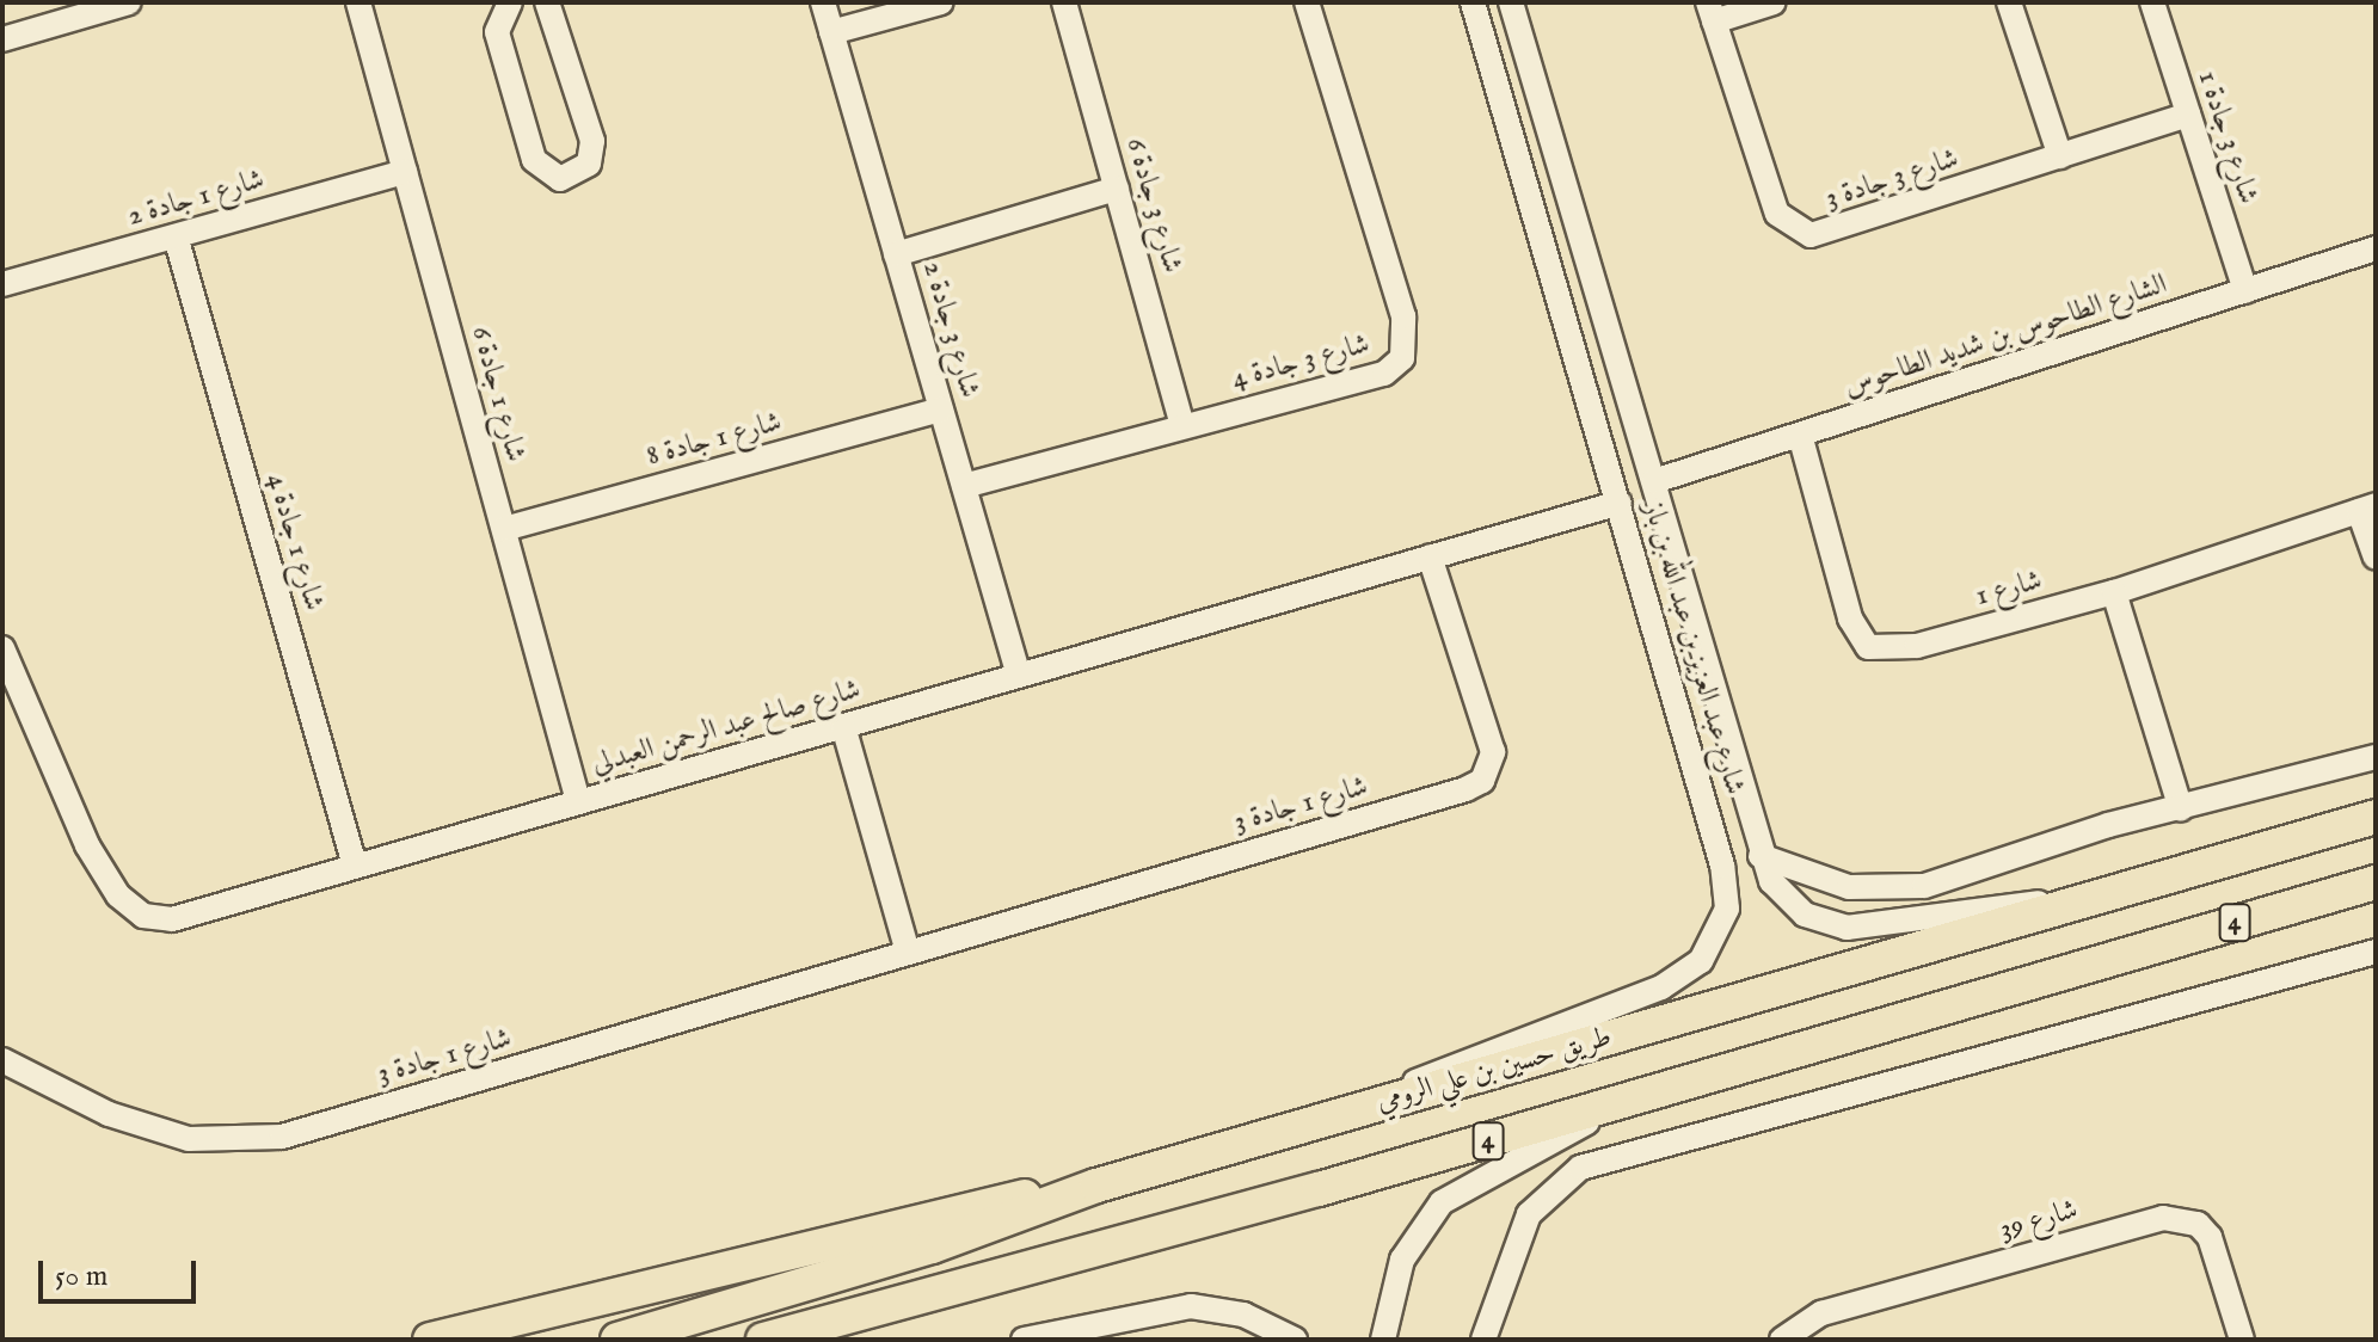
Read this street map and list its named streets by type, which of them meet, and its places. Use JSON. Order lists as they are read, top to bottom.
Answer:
{
  "streets": {
    "highway": ["4", "طريق حسين بن علي الرومي"],
    "street": [
      "شارع 3 جادة 1",
      "شارع 3 جادة 3",
      "شارع 1 جادة 2",
      "شارع 3 جادة 6",
      "شارع 3 جادة 2",
      "الشارع الطاحوس بن شديد الطاحوس",
      "شارع 3 جادة 4",
      "شارع 1 جادة 6",
      "شارع 1 جادة 8",
      "شارع 1 جادة 4",
      "شارع 1",
      "شارع عبد العزيز بن عبد الله بن باز",
      "شارع صالح عبد الرحمن العبدلي",
      "شارع 1 جادة 3",
      "شارع 39"
    ]
  },
  "crossings": [
    ["شارع 3 جادة 1", "شارع 3 جادة 3"],
    ["شارع 3 جادة 1", "الشارع الطاحوس بن شديد الطاحوس"],
    ["شارع 1 جادة 2", "شارع 1 جادة 6"],
    ["شارع 1 جادة 2", "شارع 1 جادة 4"],
    ["شارع 3 جادة 6", "شارع 3 جادة 4"],
    ["شارع 3 جادة 2", "شارع 3 جادة 4"],
    ["شارع 3 جادة 2", "شارع 1 جادة 8"],
    ["شارع 3 جادة 2", "شارع صالح عبد الرحمن العبدلي"],
    ["الشارع الطاحوس بن شديد الطاحوس", "شارع 1"],
    ["الشارع الطاحوس بن شديد الطاحوس", "شارع عبد العزيز بن عبد الله بن باز"],
    ["شارع 1 جادة 6", "شارع 1 جادة 8"],
    ["شارع 1 جادة 6", "شارع صالح عبد الرحمن العبدلي"],
    ["شارع 1 جادة 4", "شارع صالح عبد الرحمن العبدلي"],
    ["شارع عبد العزيز بن عبد الله بن باز", "شارع صالح عبد الرحمن العبدلي"],
    ["شارع عبد العزيز بن عبد الله بن باز", "طريق حسين بن علي الرومي"],
    ["شارع صالح عبد الرحمن العبدلي", "شارع 1 جادة 3"]
  ],
  "scale_bar": "50 m"
}
